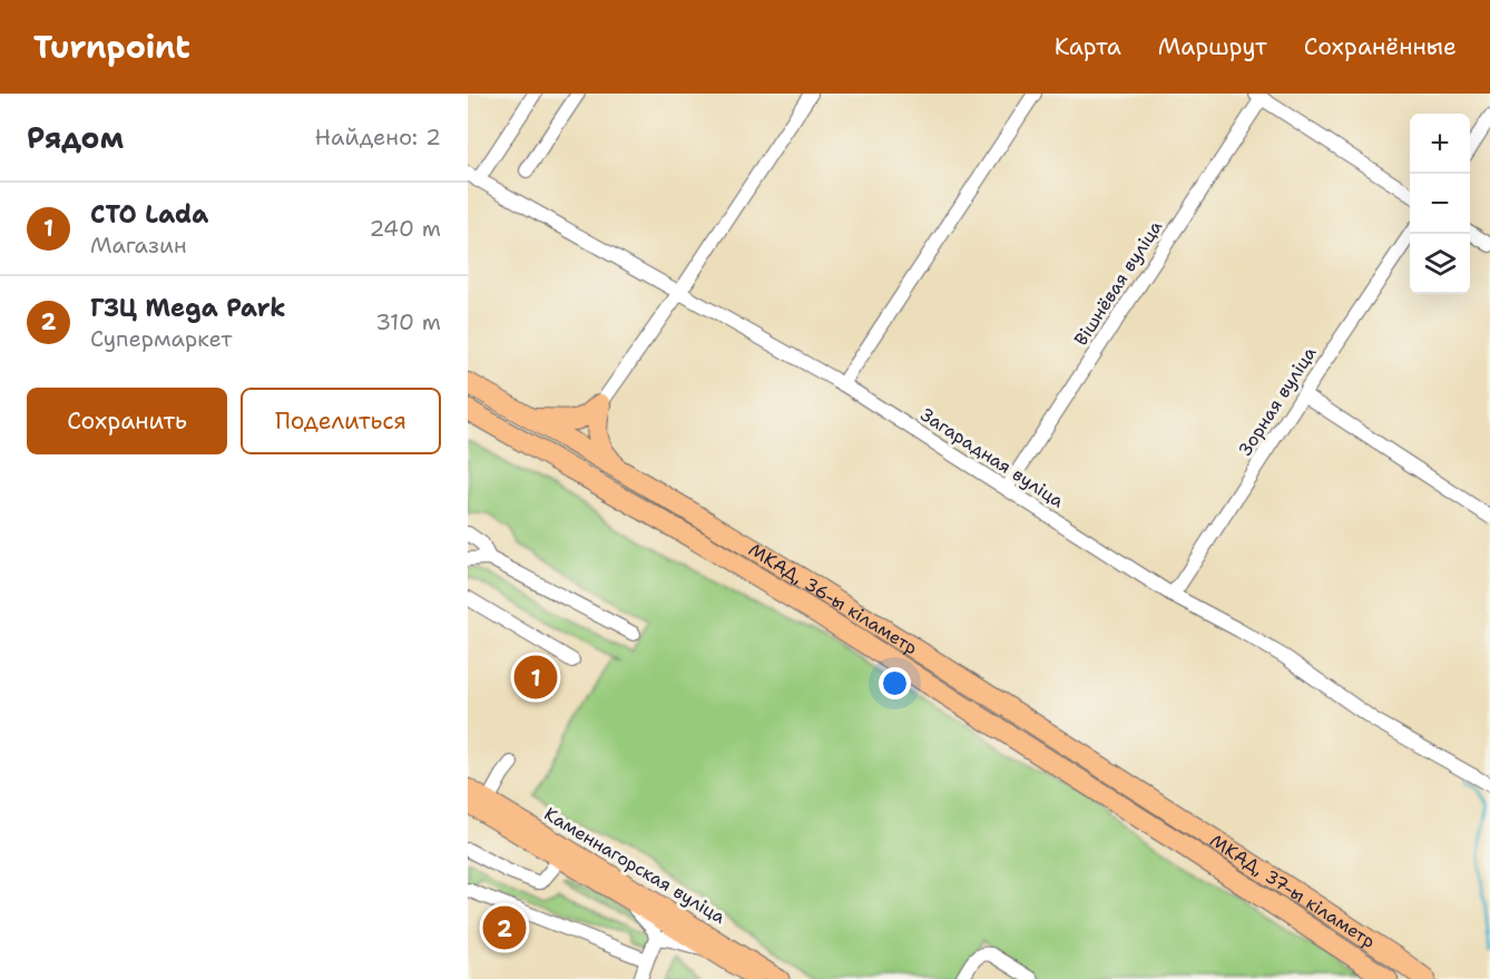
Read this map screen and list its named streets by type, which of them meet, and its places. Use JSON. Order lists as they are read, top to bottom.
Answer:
{
  "streets": {
    "highway": ["МКАД, 36-ы кіламетр", "МКАД, 37-ы кіламетр"],
    "main road": ["Каменнагорская вуліца"],
    "street": ["Вішнёвая вуліца", "Зорная вуліца", "Загарадная вуліца"]
  },
  "crossings": [
    ["Вішнёвая вуліца", "Загарадная вуліца"],
    ["Зорная вуліца", "Загарадная вуліца"],
    ["МКАД, 36-ы кіламетр", "МКАД, 37-ы кіламетр"]
  ],
  "page": {
    "header": "Turnpoint",
    "nav": ["Карта", "Маршрут", "Сохранённые"],
    "heading": ["Рядом", "Найдено: 2"],
    "map_buttons": ["+", "−"],
    "list": [
      {
        "mark": "1",
        "name": "СТО Lada",
        "note": "Магазин",
        "value": "240 m"
      },
      {
        "mark": "2",
        "name": "ГЗЦ Mega Park",
        "note": "Супермаркет",
        "value": "310 m"
      }
    ],
    "buttons": ["Сохранить", "Поделиться"],
    "pins": ["1", "2"]
  }
}
